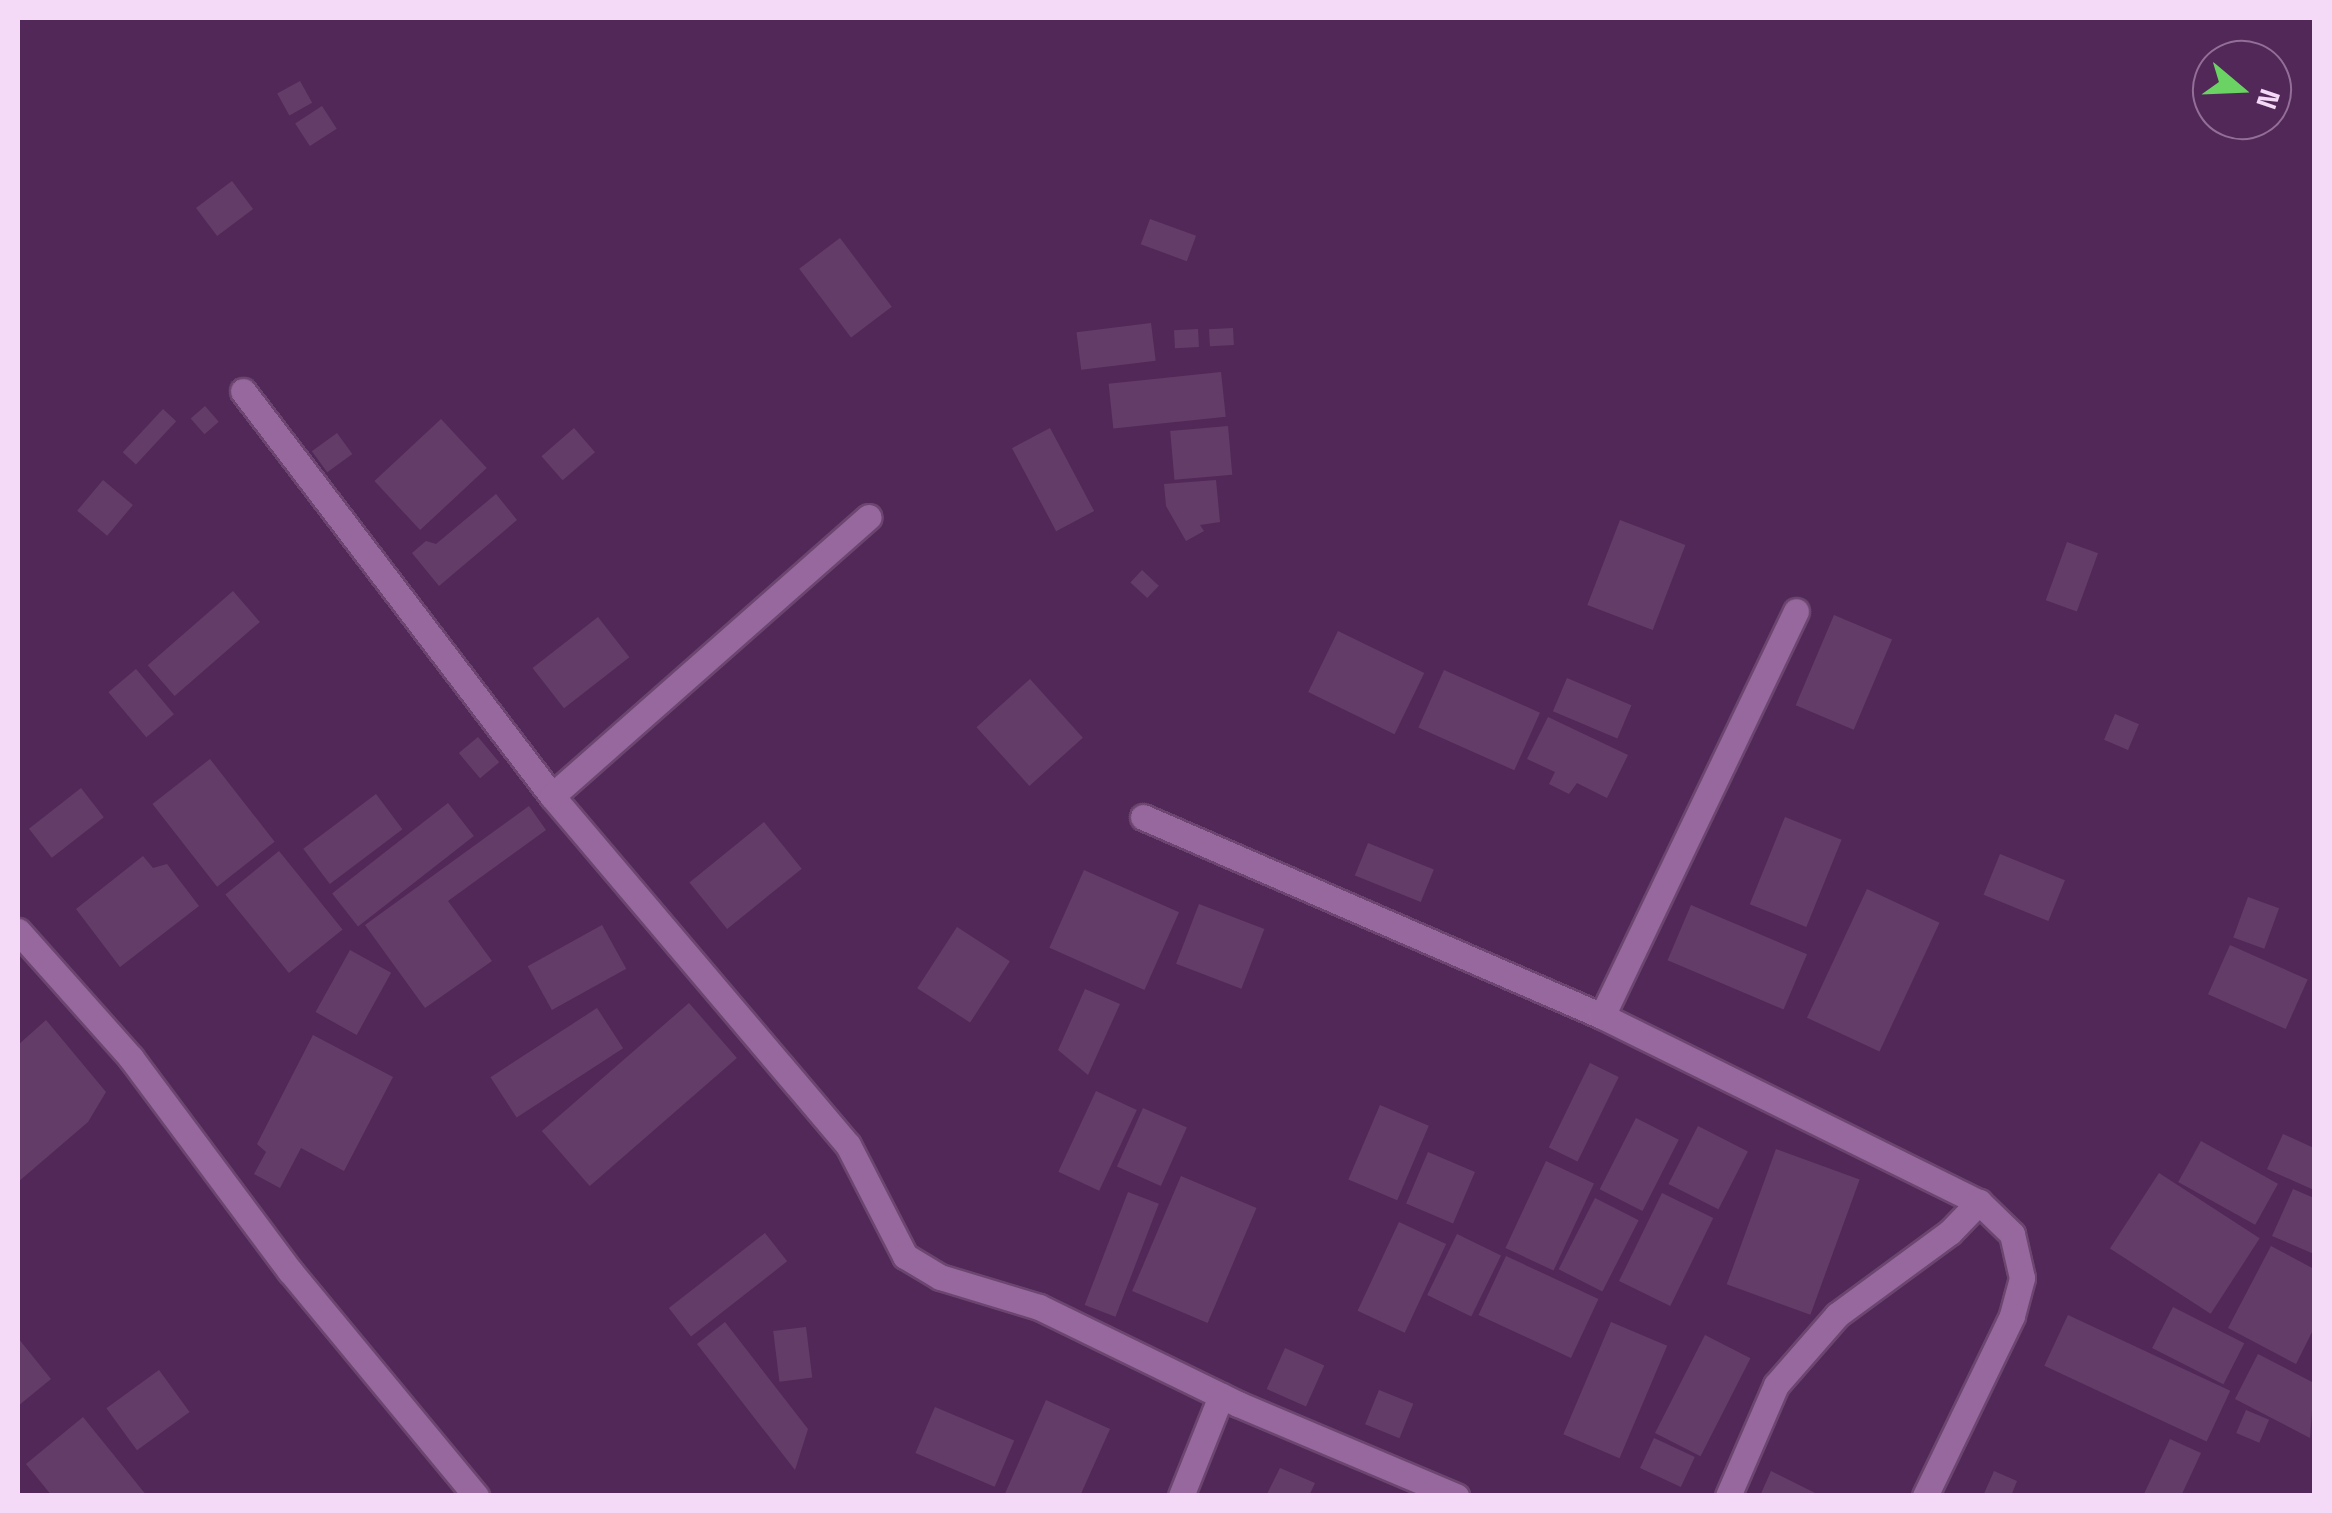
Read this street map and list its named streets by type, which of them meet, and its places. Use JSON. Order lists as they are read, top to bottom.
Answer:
{
  "north": "right"
}
